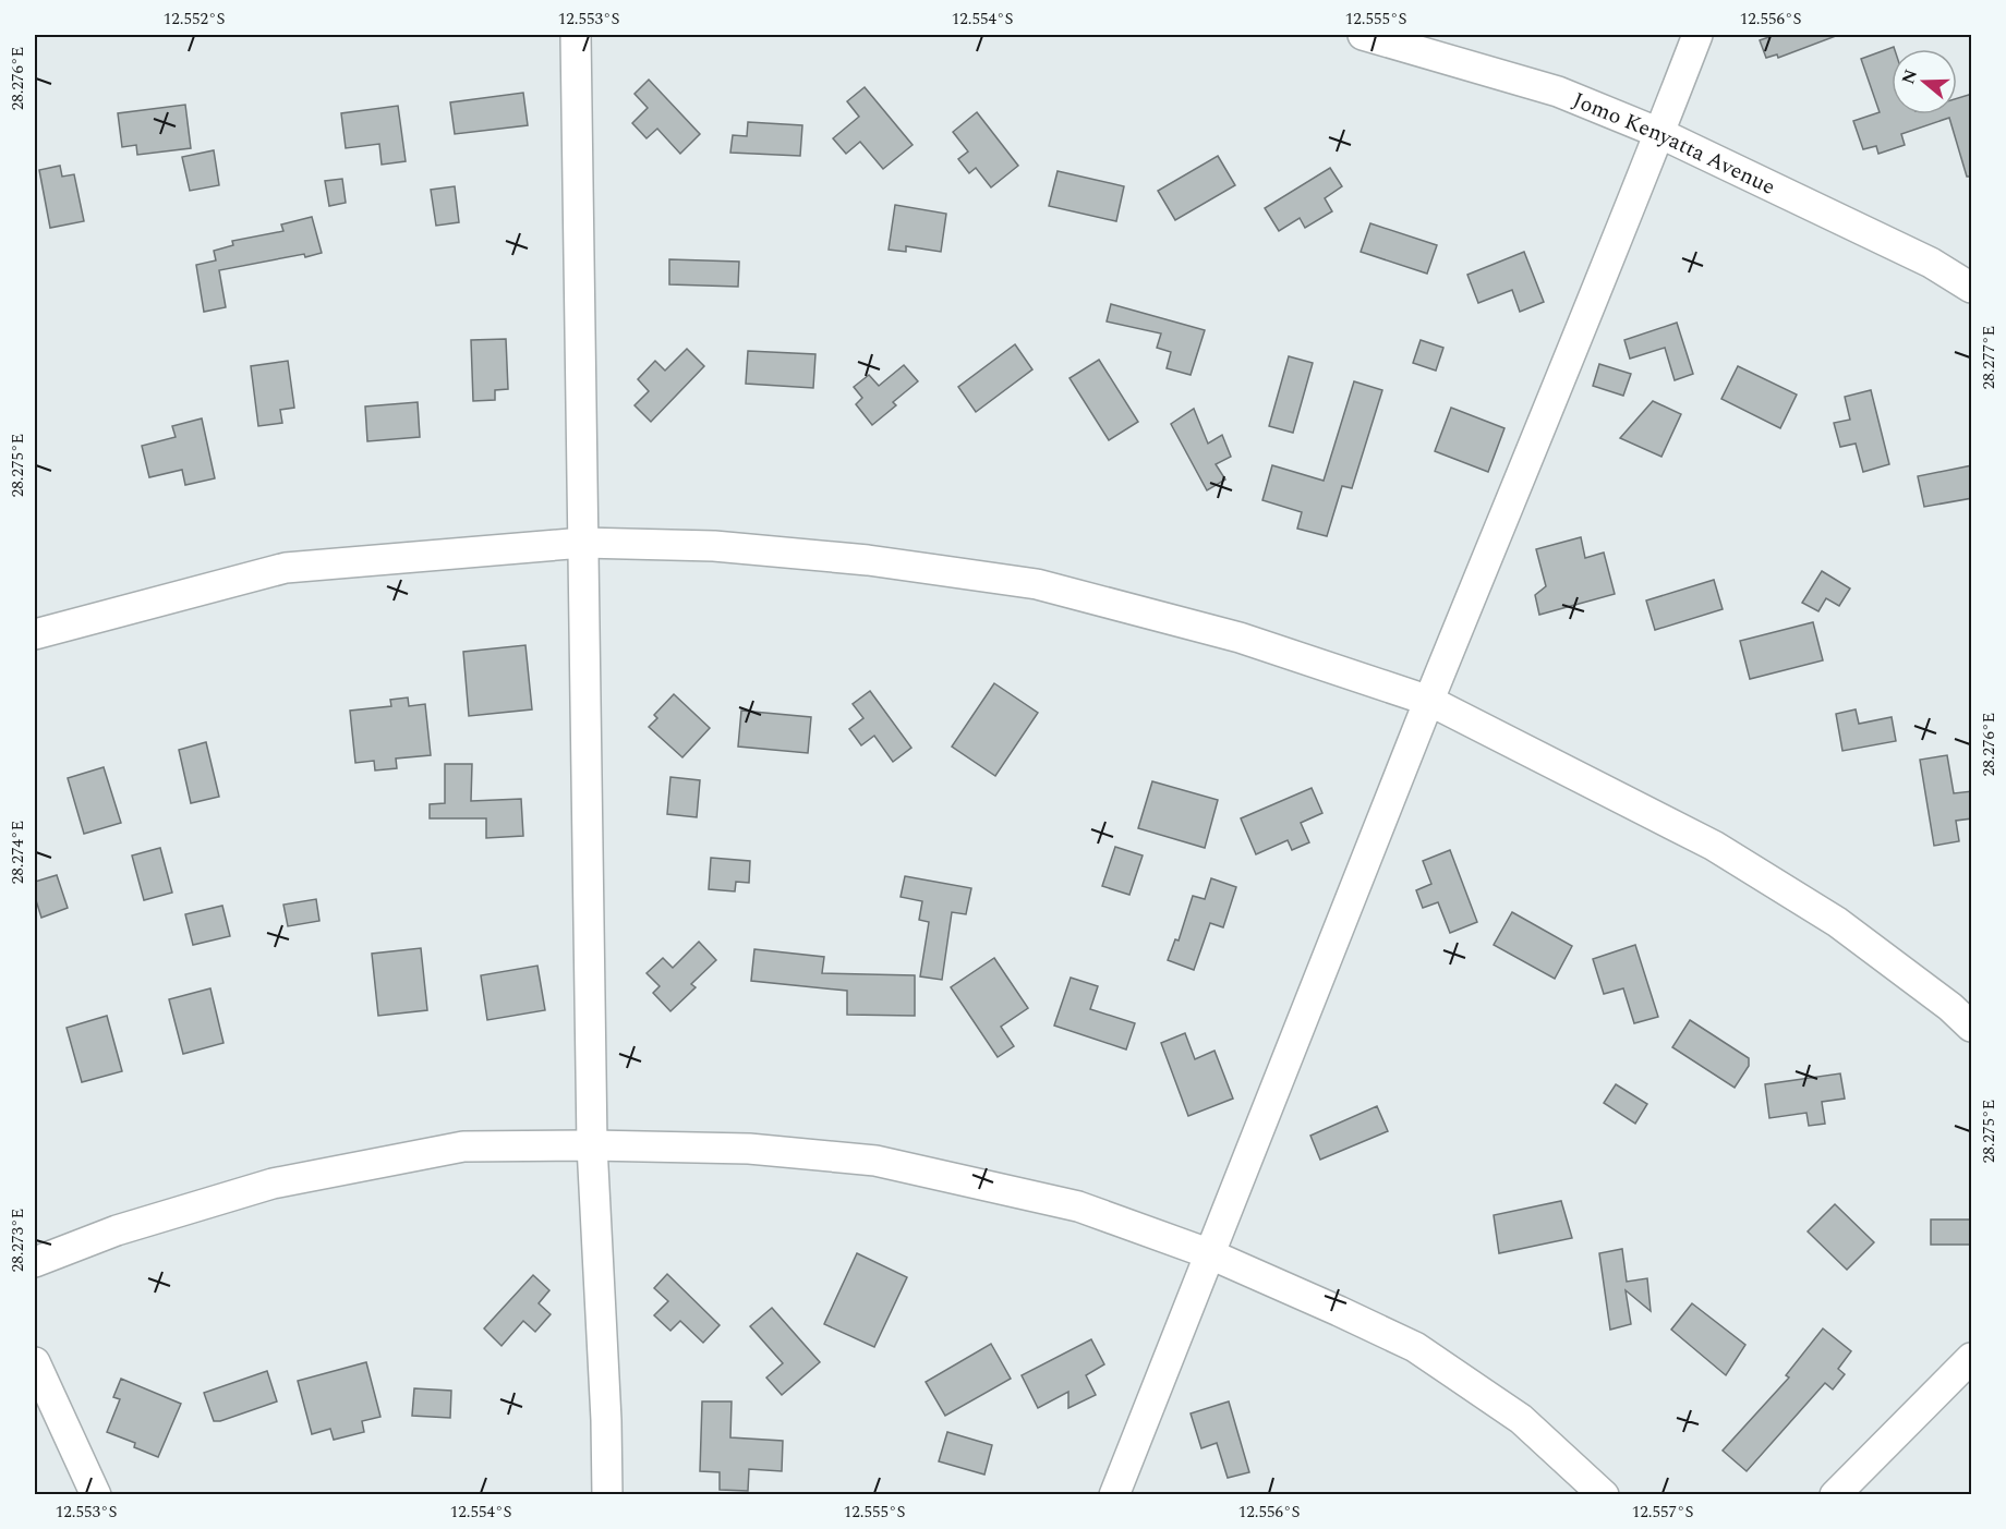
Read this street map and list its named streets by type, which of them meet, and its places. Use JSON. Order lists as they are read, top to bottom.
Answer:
{
  "streets": {
    "street": ["Jomo Kenyatta Avenue"]
  },
  "north": "left",
  "coordinates": [
    "12.552°S",
    "12.553°S",
    "12.554°S",
    "12.555°S",
    "12.556°S",
    "28.276°E",
    "28.277°E",
    "28.275°E",
    "28.274°E",
    "28.273°E",
    "12.557°S"
  ]
}
